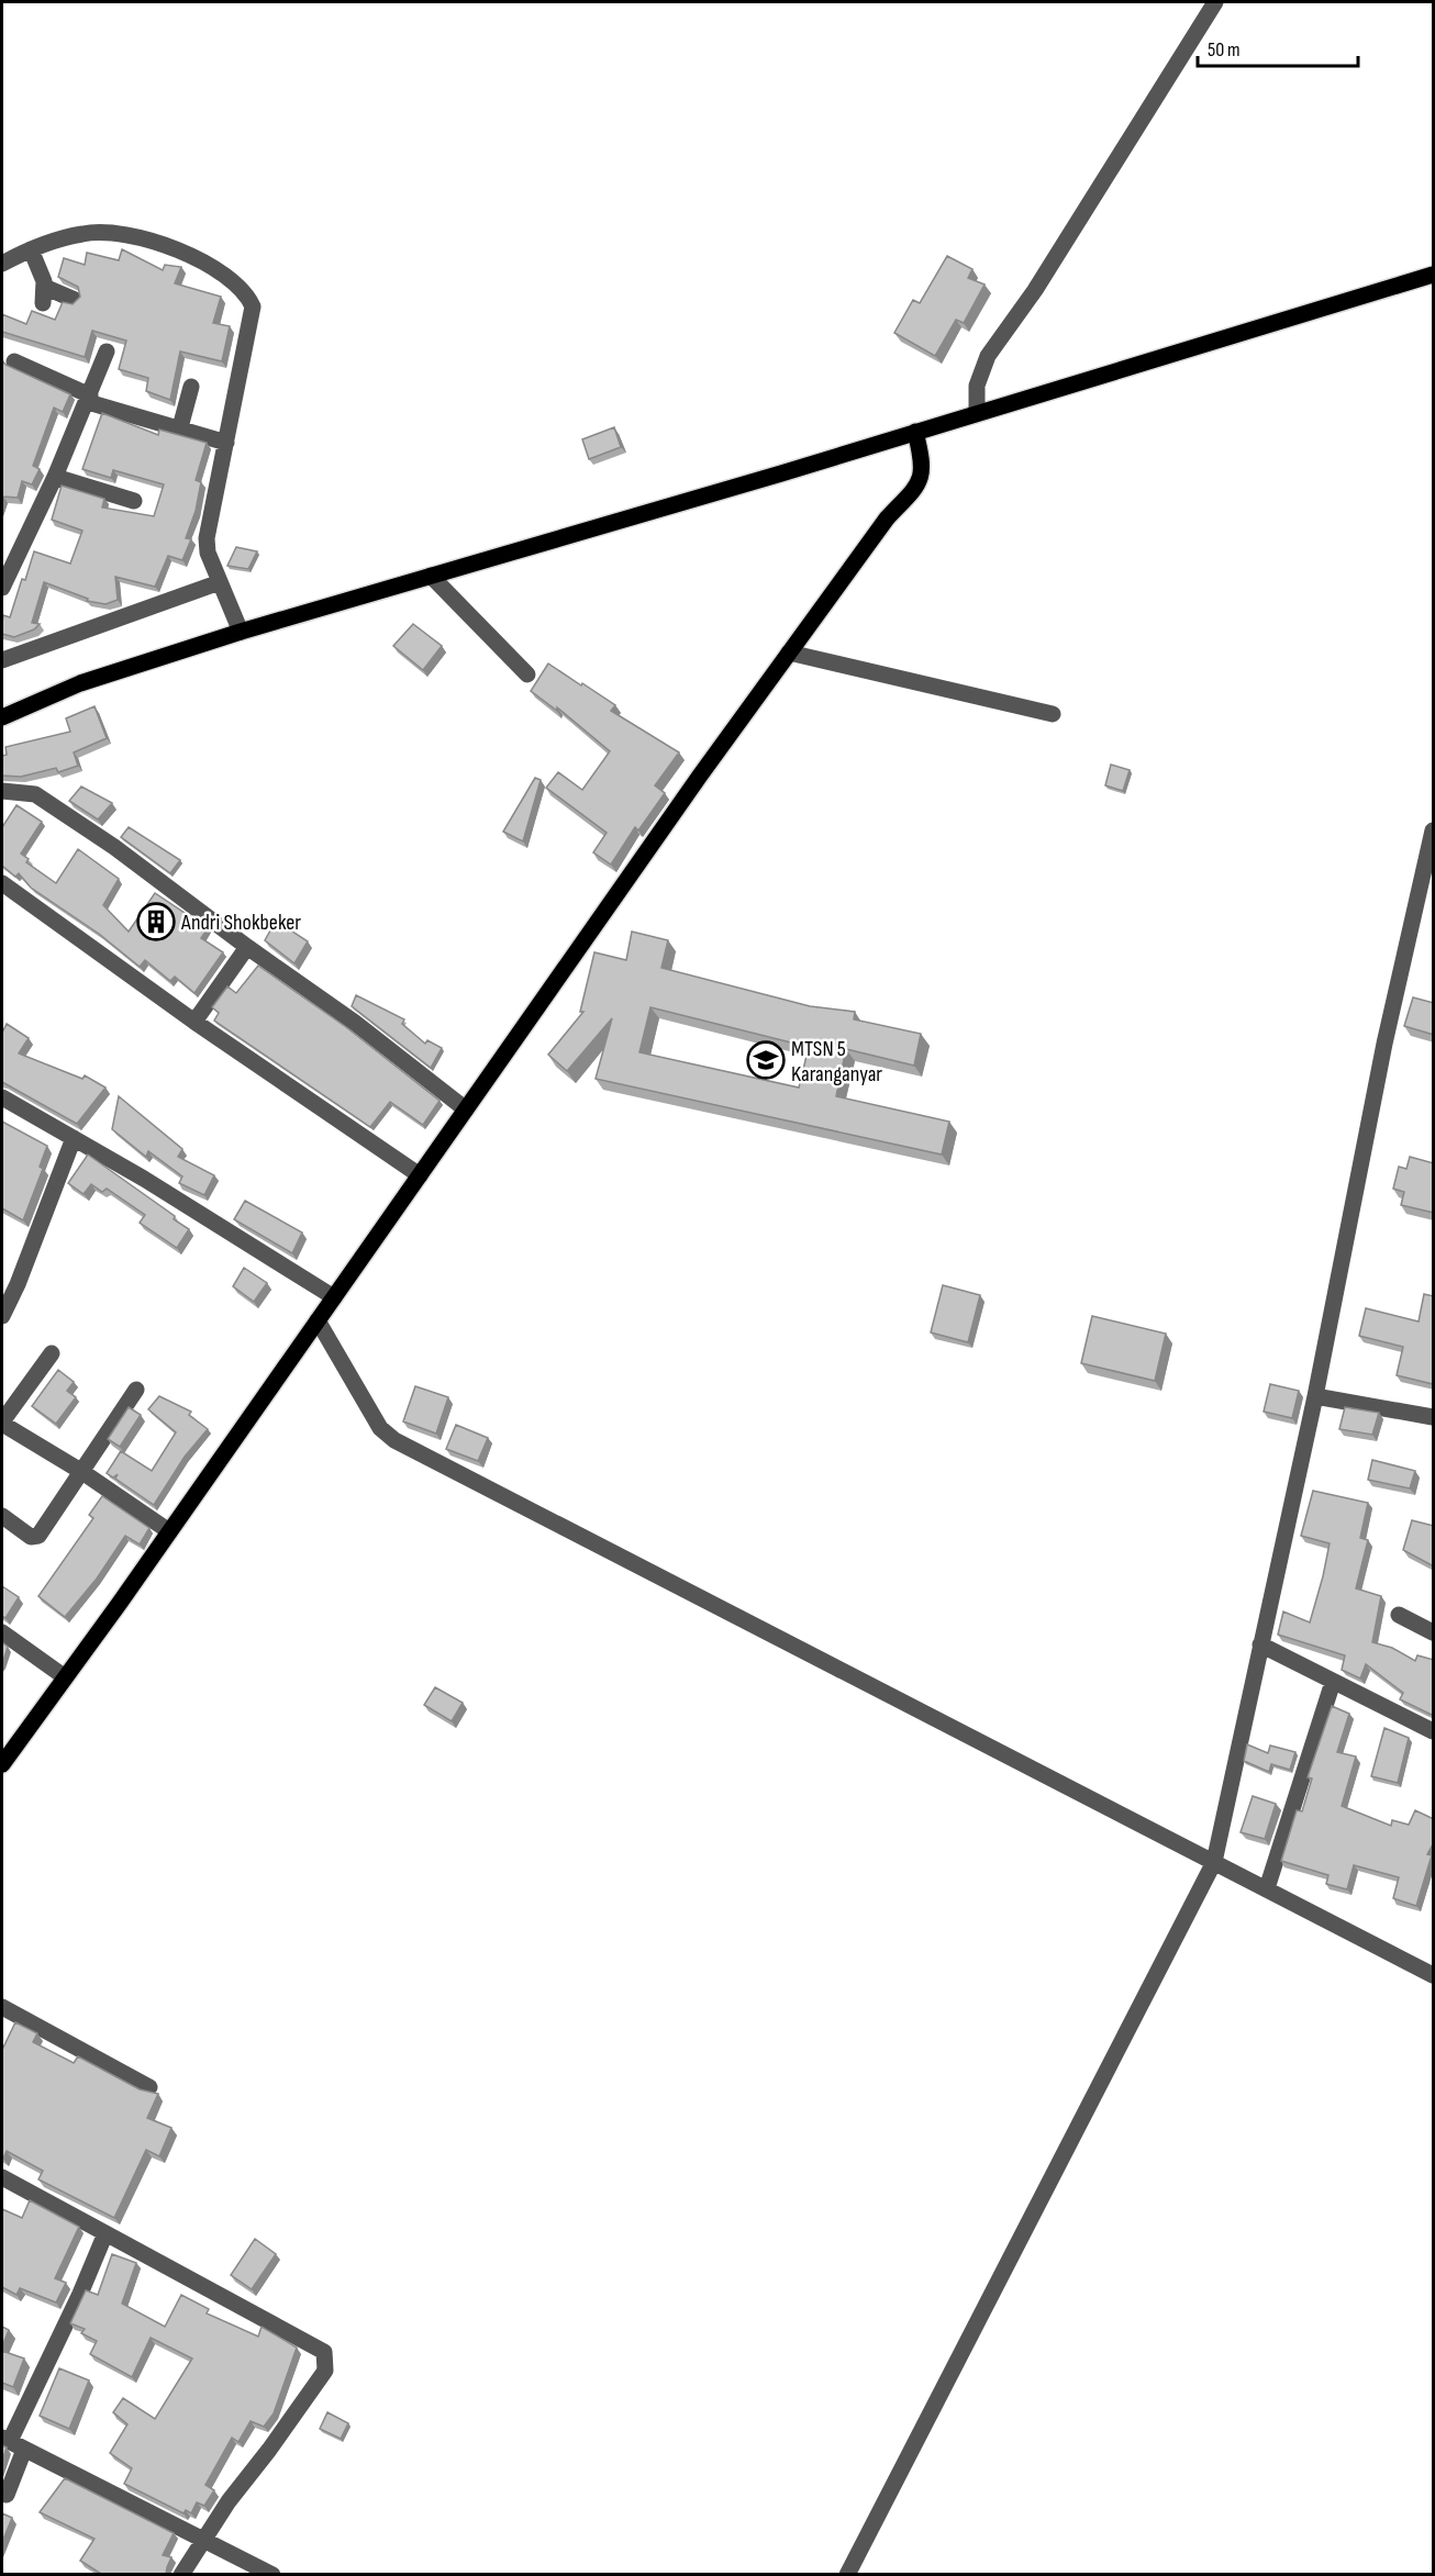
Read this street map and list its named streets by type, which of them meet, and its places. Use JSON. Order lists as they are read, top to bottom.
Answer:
{
  "places": {
    "building": ["Andri Shokbeker"],
    "school or university": ["MTSN 5 Karanganyar"]
  },
  "scale_bar": "50 m"
}
